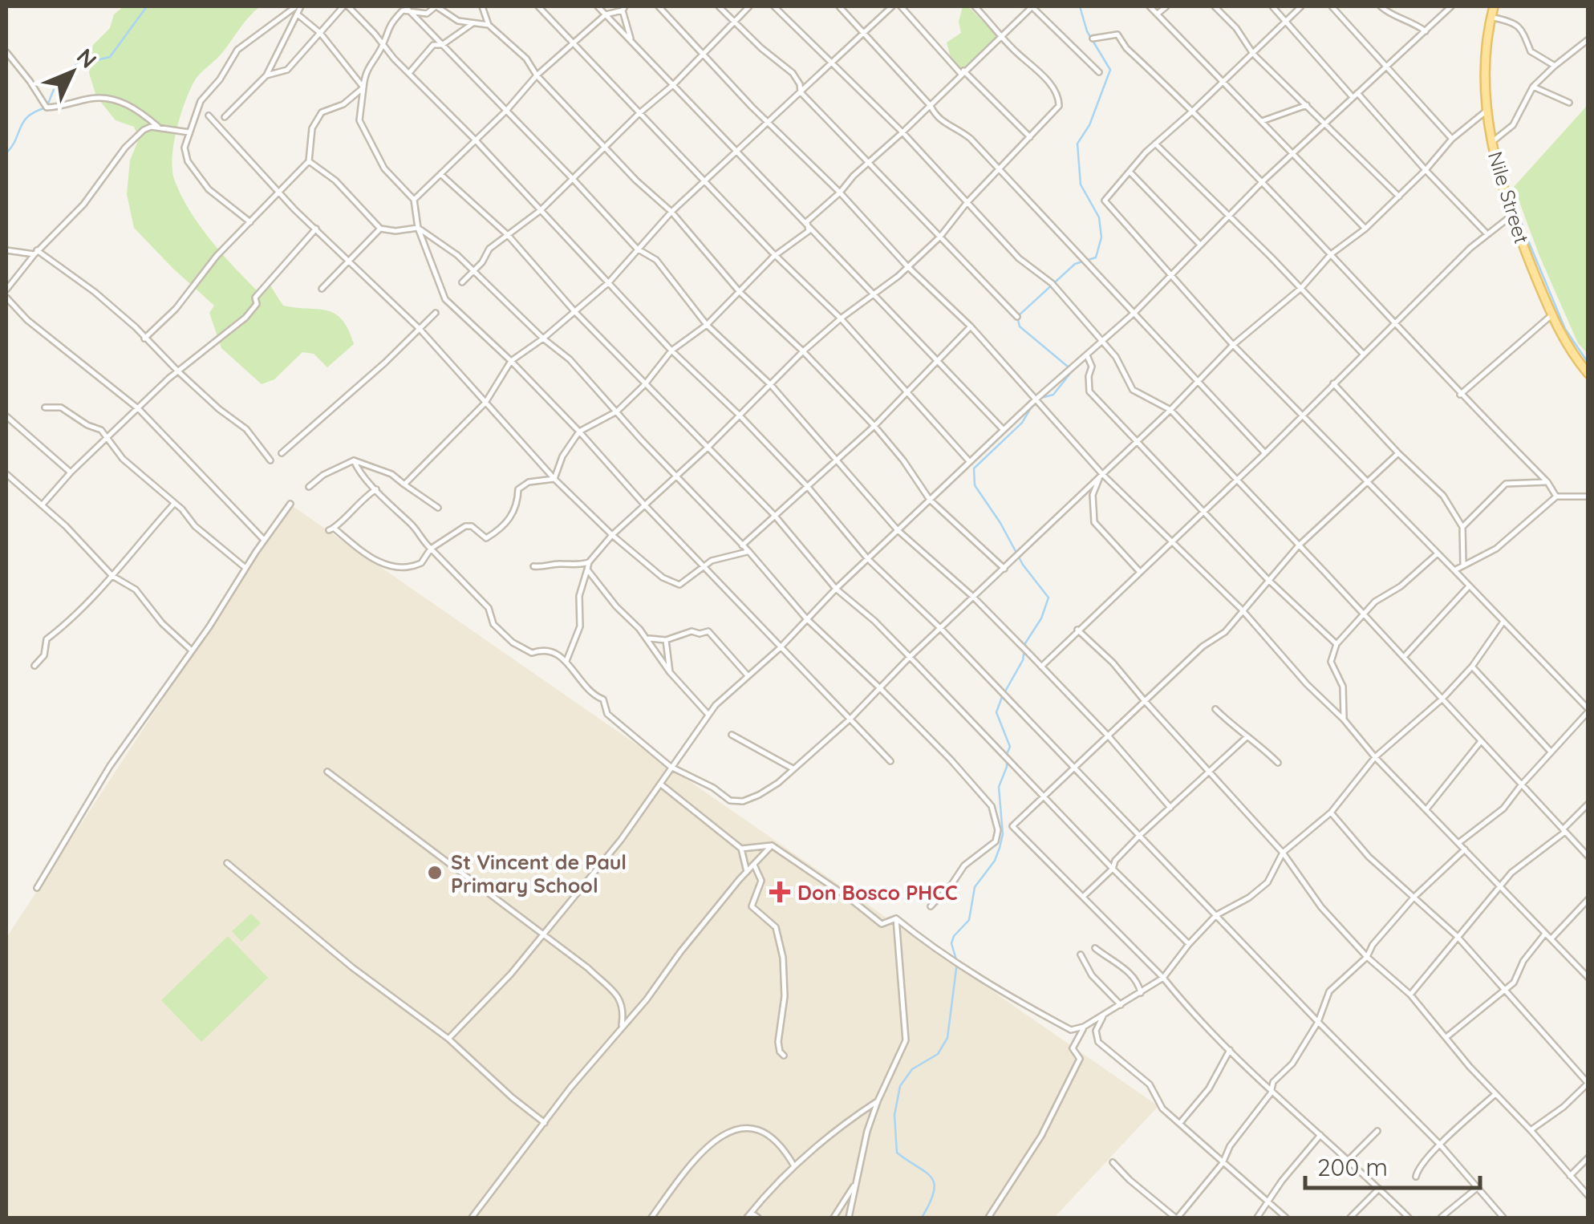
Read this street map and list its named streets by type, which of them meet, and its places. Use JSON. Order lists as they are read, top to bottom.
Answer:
{
  "streets": {
    "main road": ["Nile Street"]
  },
  "places": {
    "other": ["St Vincent de Paul Primary School"],
    "health": ["Don Bosco PHCC"]
  },
  "scale_bar": "200 m",
  "north": "top right"
}
